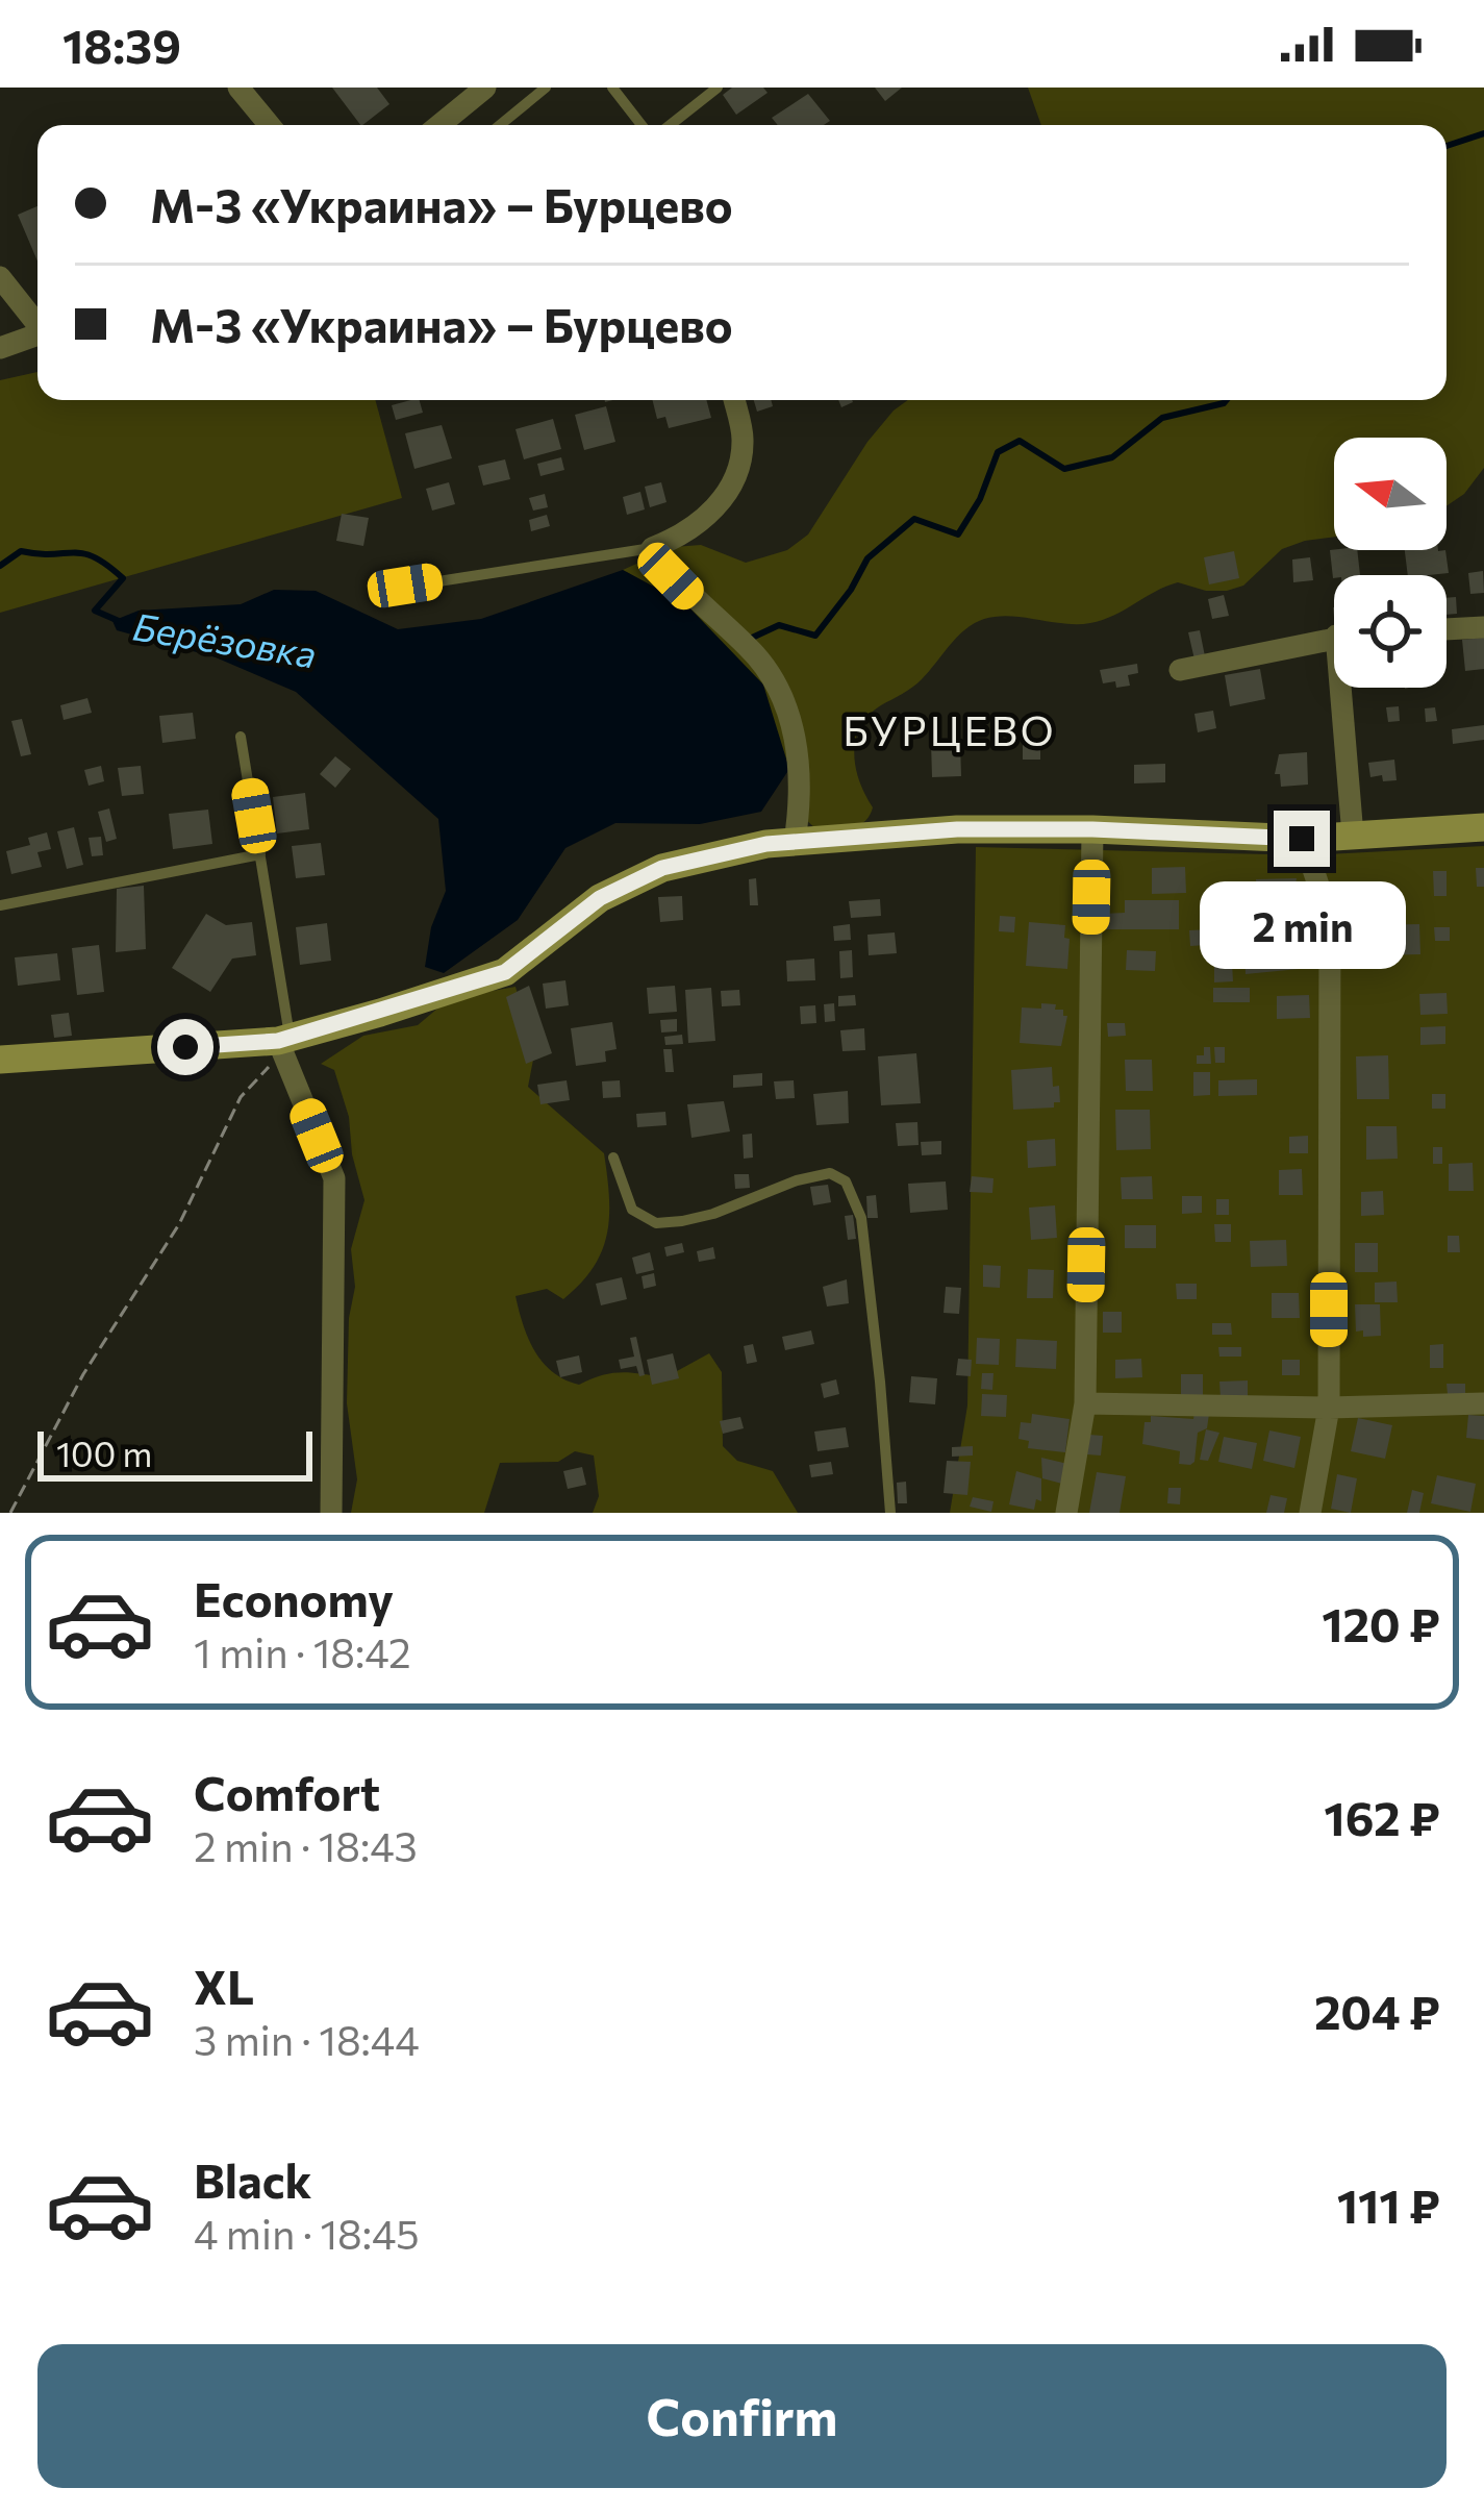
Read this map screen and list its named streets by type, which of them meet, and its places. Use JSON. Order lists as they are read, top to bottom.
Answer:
{
  "districts": ["БУРЦЕВО"],
  "water": ["Берёзовка"],
  "scale_bar": "100 m",
  "north": "left",
  "page": {
    "status": "18:39",
    "banner": ["М-3 «Украина» – Бурцево", "М-3 «Украина» – Бурцево"],
    "bubble": "2 min",
    "scale": "100 m",
    "list": [
      {
        "name": "Economy",
        "note": "1 min · 18:42",
        "value": "120 ₽"
      },
      {
        "name": "Comfort",
        "note": "2 min · 18:43",
        "value": "162 ₽"
      },
      {
        "name": "XL",
        "note": "3 min · 18:44",
        "value": "204 ₽"
      },
      {
        "name": "Black",
        "note": "4 min · 18:45",
        "value": "111 ₽"
      }
    ],
    "buttons": "Confirm"
  }
}
